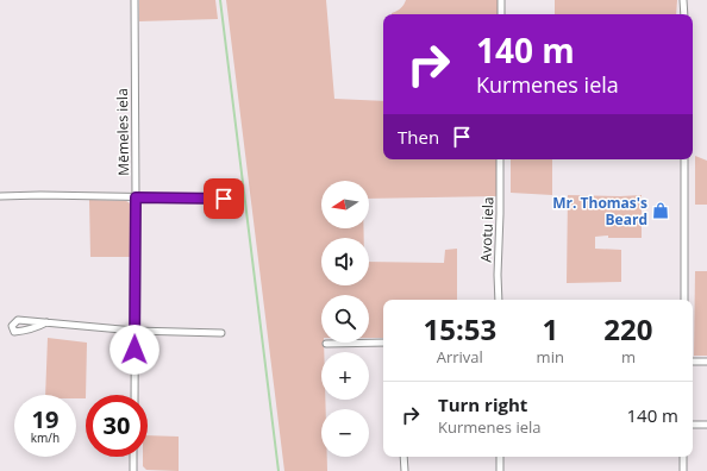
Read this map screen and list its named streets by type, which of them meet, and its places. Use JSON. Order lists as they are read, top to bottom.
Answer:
{
  "streets": {
    "street": ["Mēmeles iela", "Avotu iela"]
  },
  "places": {
    "shop": ["Mr. Thomas's Beard"]
  },
  "north": "left",
  "page": {
    "turn": ["140 m", "Kurmenes iela"],
    "then": "Then",
    "map_buttons": ["+", "−"],
    "eta": [
      "15:53",
      "Arrival",
      "1",
      "min",
      "220",
      "m"
    ],
    "list": [
      {
        "name": "Turn right",
        "note": "Kurmenes iela",
        "value": "140 m"
      }
    ],
    "speed": "19 km/h",
    "limit": "30"
  }
}
